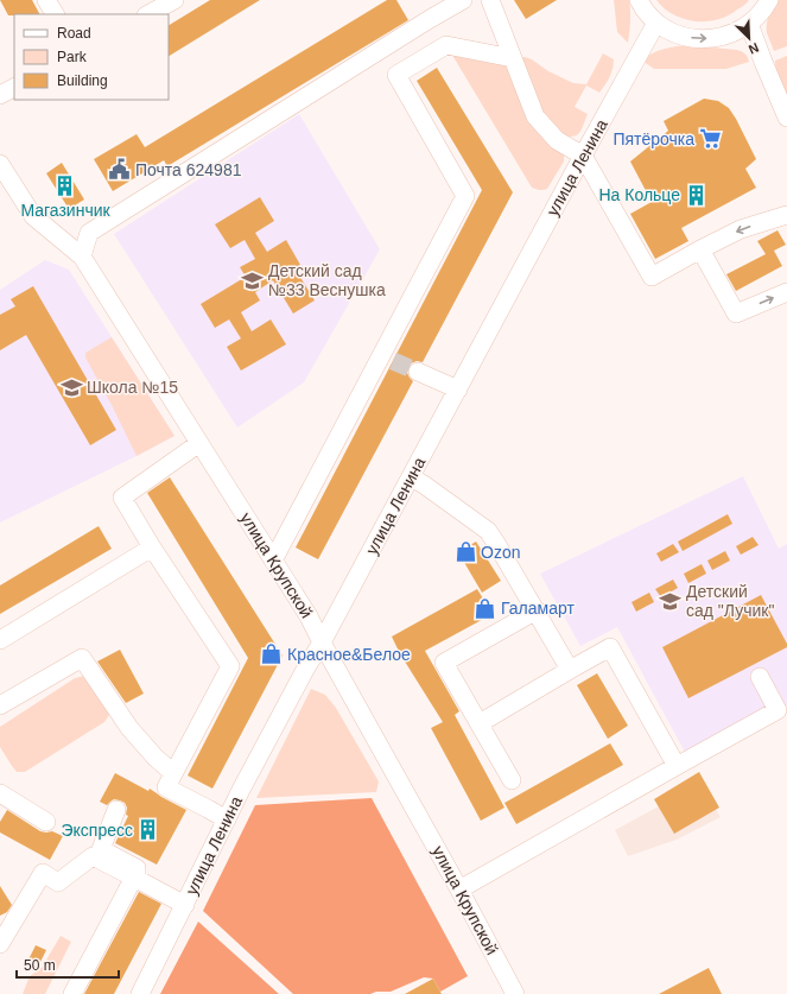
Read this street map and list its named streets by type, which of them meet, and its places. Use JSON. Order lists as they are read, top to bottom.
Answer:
{
  "streets": {
    "street": ["улица Ленина", "улица Крупской"]
  },
  "crossings": [
    ["улица Ленина", "улица Крупской"]
  ],
  "places": {
    "supermarket": ["Пятёрочка"],
    "public building": ["Почта 624981"],
    "building": ["Магазинчик", "На Кольце", "Экспресс"],
    "school or university": ["Детский сад №33 Веснушка", "Школа №15", "Детский сад \"Лучик\""],
    "shop": ["Ozon", "Галамарт", "Красное&Белое"]
  },
  "legend": ["Road", "Park", "Building"],
  "scale_bar": "50 m",
  "north": "bottom right"
}
